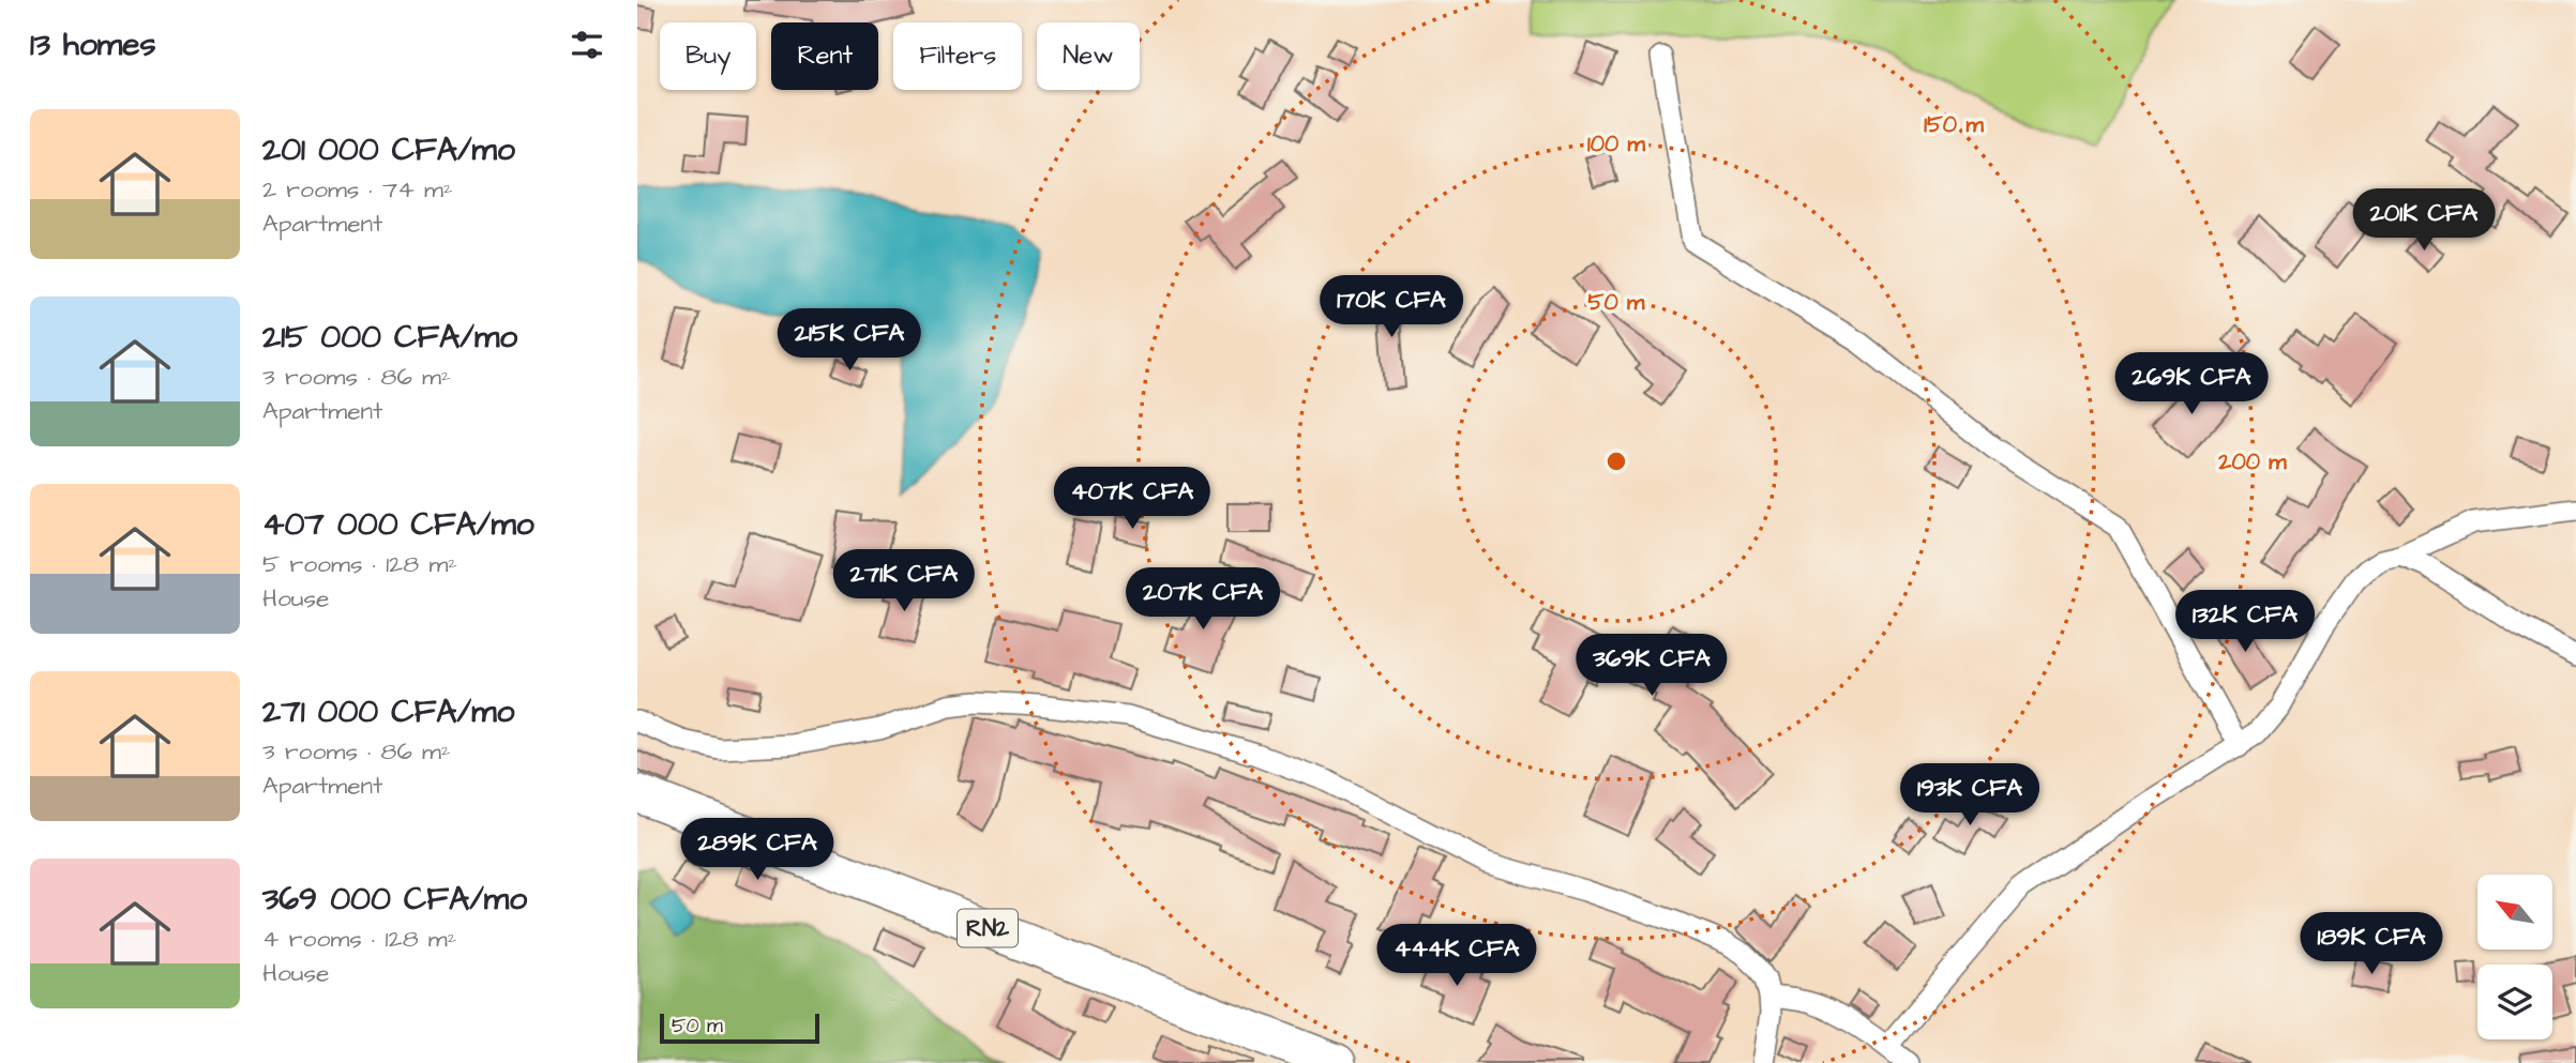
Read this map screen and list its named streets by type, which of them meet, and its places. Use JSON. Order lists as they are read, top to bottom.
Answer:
{
  "streets": {
    "highway": ["RN2"]
  },
  "scale_bar": "50 m",
  "north": "top left",
  "page": {
    "heading": "13 homes",
    "chip": [
      "Buy",
      "Rent",
      "Filters",
      "New"
    ],
    "list": [
      {
        "name": "201 000 CFA/mo",
        "note": "2 rooms · 74 m² · Apartment"
      },
      {
        "name": "215 000 CFA/mo",
        "note": "3 rooms · 86 m² · Apartment"
      },
      {
        "name": "407 000 CFA/mo",
        "note": "5 rooms · 128 m² · House"
      },
      {
        "name": "271 000 CFA/mo",
        "note": "3 rooms · 86 m² · Apartment"
      },
      {
        "name": "369 000 CFA/mo",
        "note": "4 rooms · 128 m² · House"
      }
    ],
    "price": [
      "201K CFA",
      "170K CFA",
      "215K CFA",
      "269K CFA",
      "407K CFA",
      "271K CFA",
      "207K CFA",
      "132K CFA",
      "369K CFA",
      "193K CFA",
      "289K CFA",
      "189K CFA",
      "444K CFA"
    ],
    "scale": "50 m"
  },
  "rings": [
    "150 m",
    "100 m",
    "50 m",
    "200 m"
  ]
}
